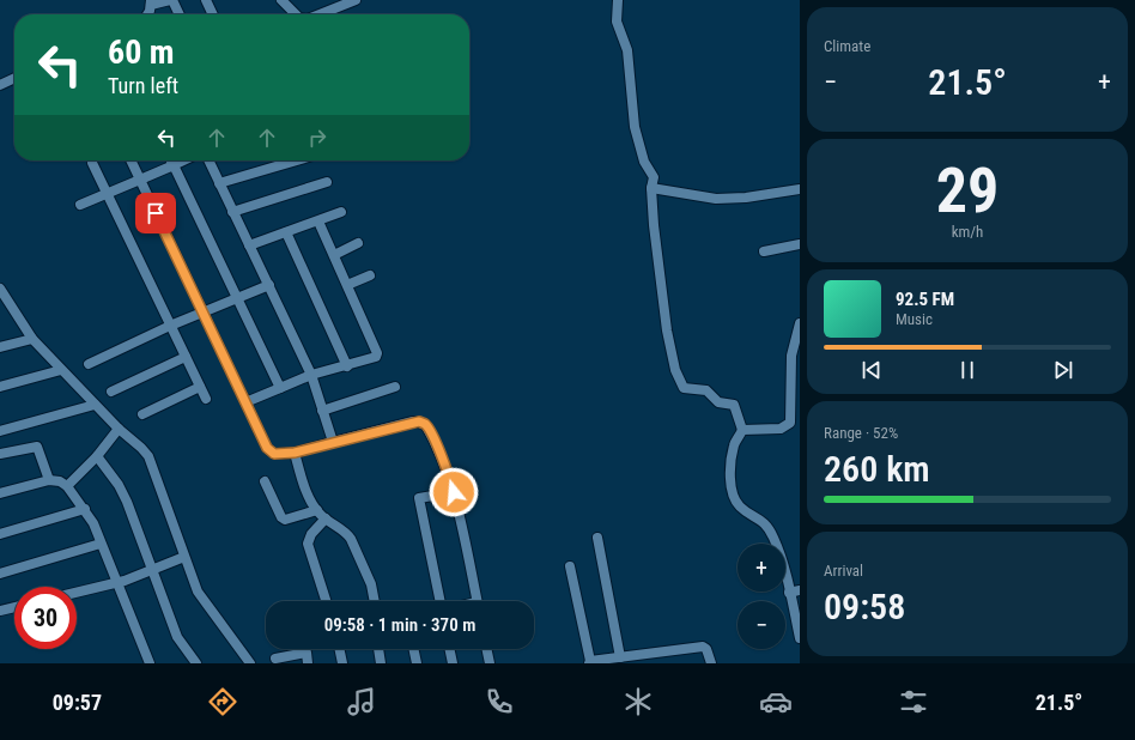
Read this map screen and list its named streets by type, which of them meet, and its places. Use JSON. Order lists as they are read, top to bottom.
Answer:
{
  "page": {
    "tile": [
      "Climate",
      ["29", "km/h"],
      ["Range · 52%", "260 km"],
      ["Arrival", "09:58"]
    ],
    "turn": ["60 m", "Turn left"],
    "heat": ["−", "21.5°", "+"],
    "song": ["92.5 FM", "Music"],
    "map_buttons": ["+", "−"],
    "limit": "30",
    "trip": "09:58 · 1 min · 370 m",
    "tabs": ["09:57", "21.5°"]
  }
}
